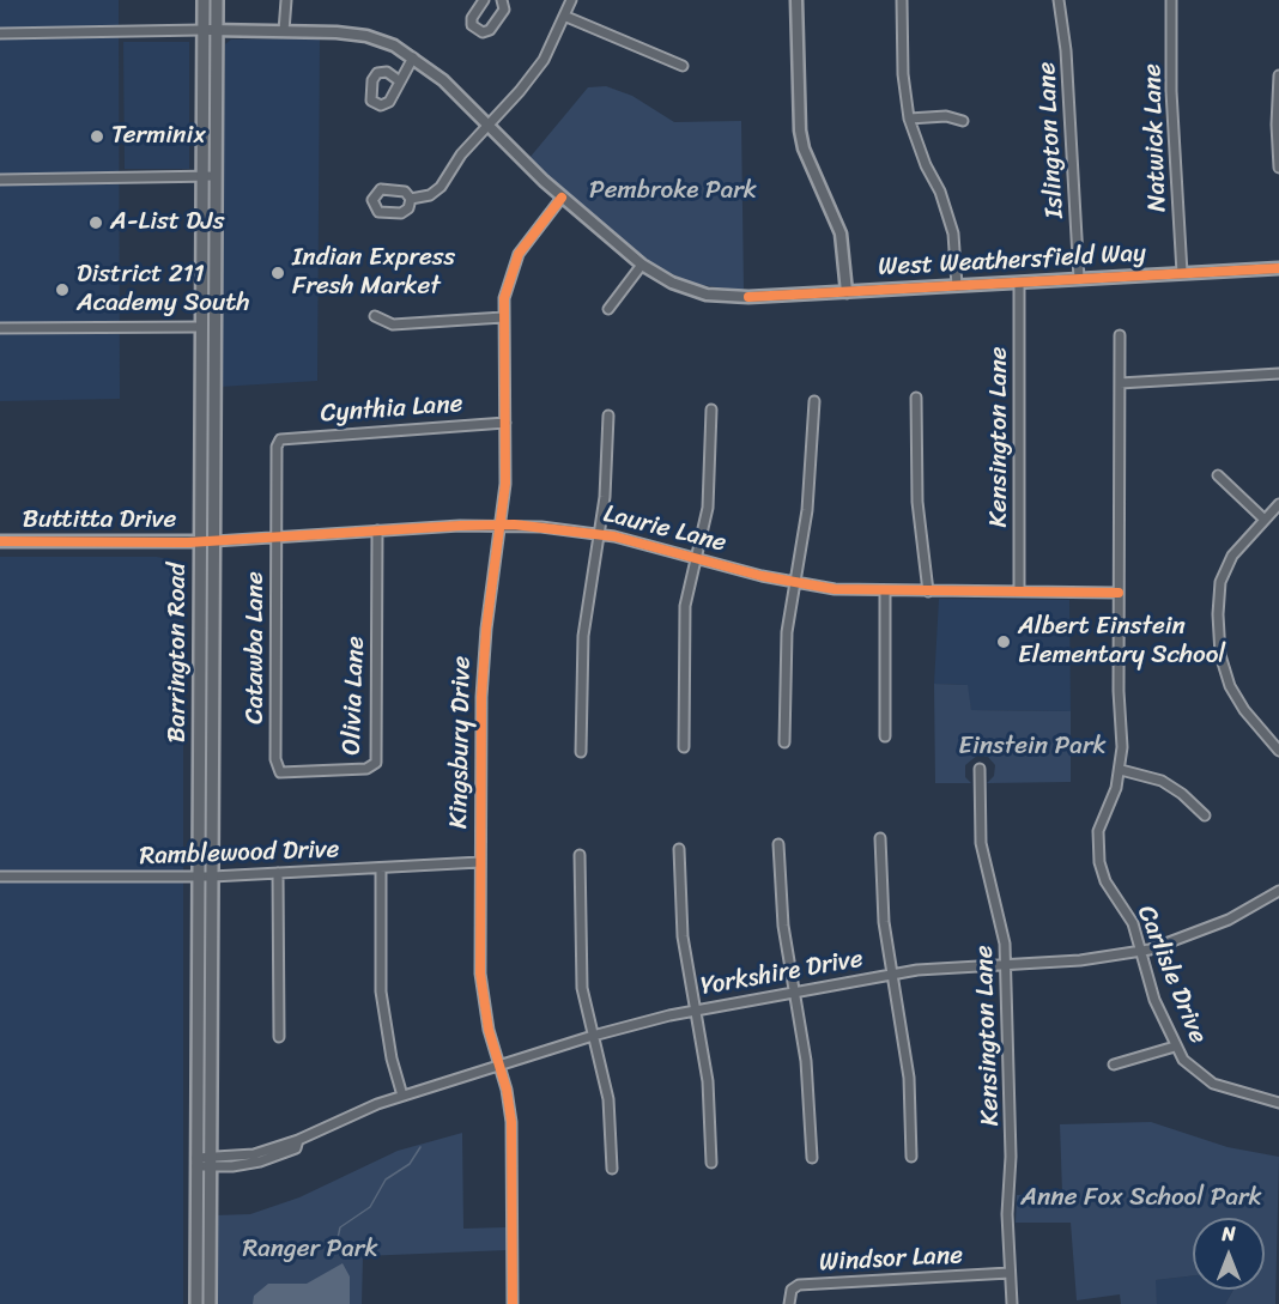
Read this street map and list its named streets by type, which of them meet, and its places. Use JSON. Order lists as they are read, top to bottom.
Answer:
{
  "streets": {
    "main road": ["Barrington Road"],
    "street": [
      "Natwick Lane",
      "Islington Lane",
      "West Weathersfield Way",
      "Cynthia Lane",
      "Kensington Lane",
      "Buttitta Drive",
      "Laurie Lane",
      "Catawba Lane",
      "Olivia Lane",
      "Kingsbury Drive",
      "Ramblewood Drive",
      "Yorkshire Drive",
      "Carlisle Drive",
      "Windsor Lane"
    ]
  },
  "crossings": [
    ["Natwick Lane", "West Weathersfield Way"],
    ["Islington Lane", "West Weathersfield Way"],
    ["West Weathersfield Way", "Kensington Lane"],
    ["West Weathersfield Way", "Barrington Road"],
    ["West Weathersfield Way", "Kingsbury Drive"],
    ["Cynthia Lane", "Catawba Lane"],
    ["Cynthia Lane", "Kingsbury Drive"],
    ["Kensington Lane", "Laurie Lane"],
    ["Kensington Lane", "Yorkshire Drive"],
    ["Kensington Lane", "Windsor Lane"],
    ["Buttitta Drive", "Laurie Lane"],
    ["Buttitta Drive", "Barrington Road"],
    ["Laurie Lane", "Catawba Lane"],
    ["Laurie Lane", "Barrington Road"],
    ["Laurie Lane", "Olivia Lane"],
    ["Laurie Lane", "Kingsbury Drive"],
    ["Laurie Lane", "Carlisle Drive"],
    ["Catawba Lane", "Olivia Lane"],
    ["Barrington Road", "Ramblewood Drive"],
    ["Barrington Road", "Yorkshire Drive"],
    ["Kingsbury Drive", "Ramblewood Drive"],
    ["Kingsbury Drive", "Yorkshire Drive"],
    ["Yorkshire Drive", "Carlisle Drive"]
  ],
  "parks": [
    "Pembroke Park",
    "Einstein Park",
    "Anne Fox School Park",
    "Ranger Park"
  ],
  "places": [
    "Terminix",
    "A-List DJs",
    "Indian Express Fresh Market",
    "District 211 Academy South",
    "Albert Einstein Elementary School"
  ],
  "north": "top"
}
